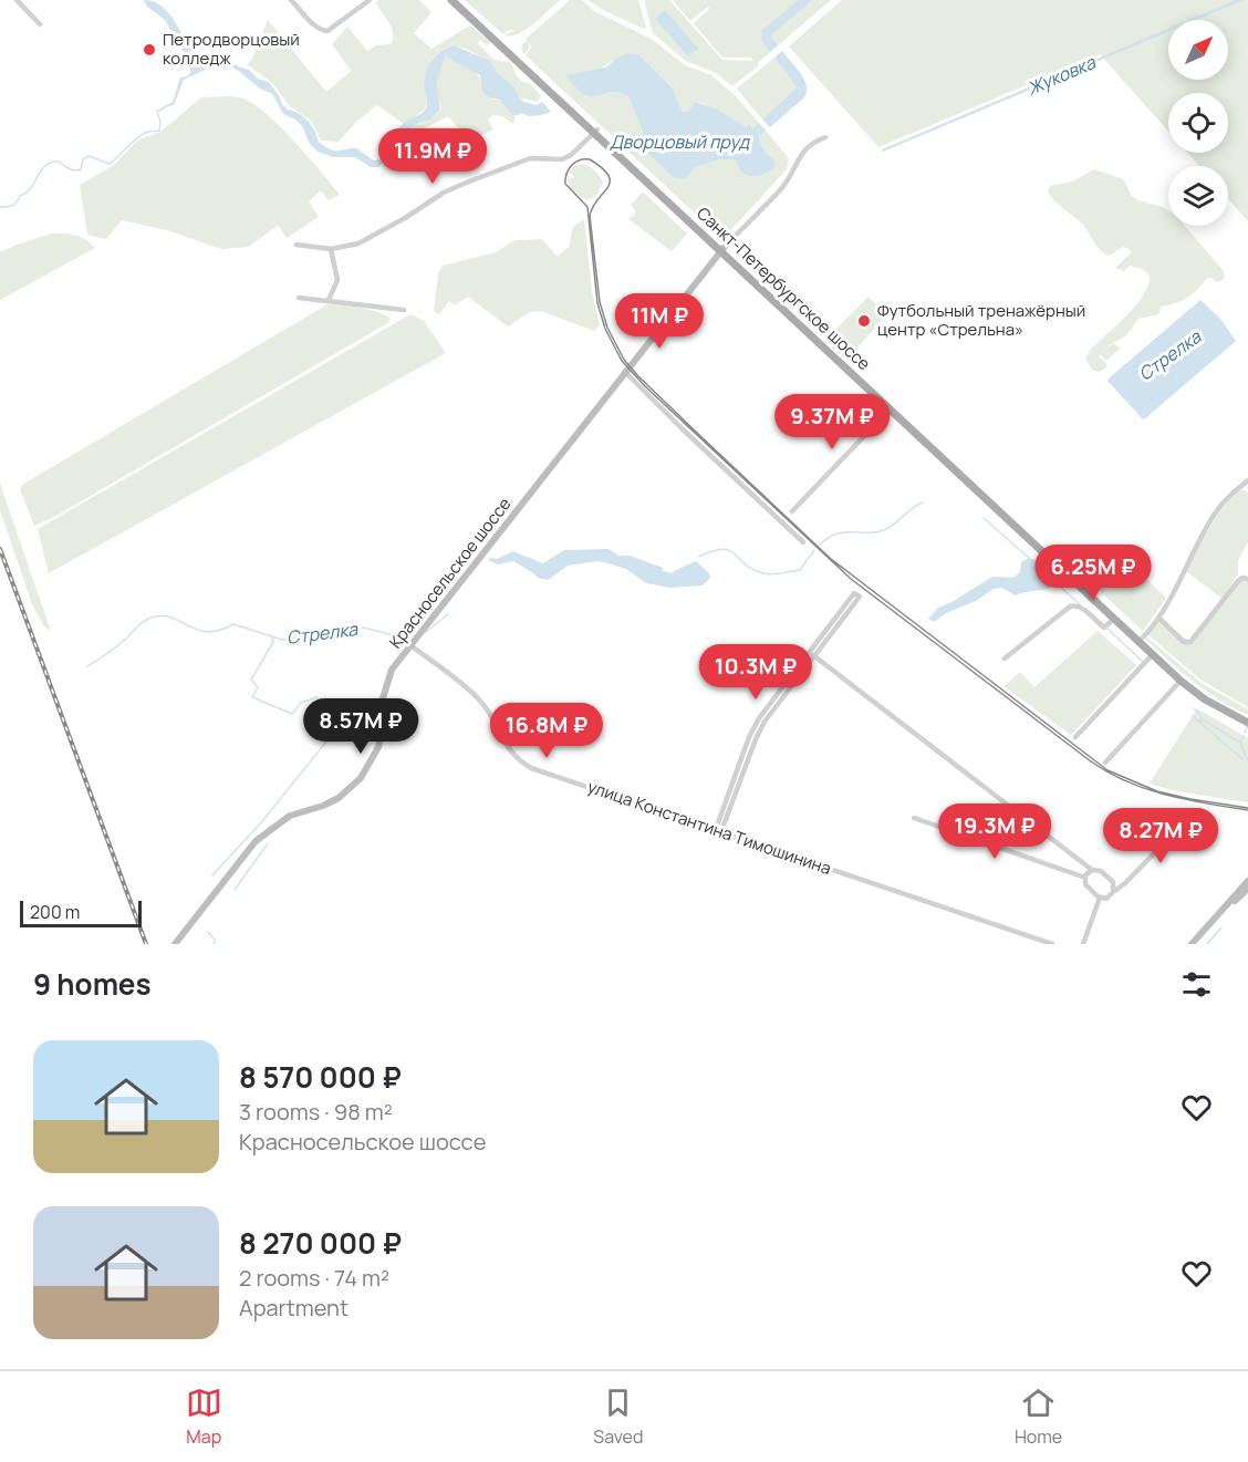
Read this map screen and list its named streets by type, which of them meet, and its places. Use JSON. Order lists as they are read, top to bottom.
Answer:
{
  "streets": {
    "main road": ["Санкт-Петербургское шоссе", "Красносельское шоссе"],
    "street": ["улица Константина Тимошинина"]
  },
  "crossings": [
    ["Санкт-Петербургское шоссе", "Красносельское шоссе"],
    ["Красносельское шоссе", "улица Константина Тимошинина"]
  ],
  "water": ["Жуковка", "Дворцовый пруд", "Стрелка"],
  "places": ["Петродворцовый колледж", "Футбольный тренажёрный центр «Стрельна»"],
  "scale_bar": "200 m",
  "north": "top right",
  "page": {
    "price": [
      "11.9M ₽",
      "11M ₽",
      "9.37M ₽",
      "6.25M ₽",
      "10.3M ₽",
      "8.57M ₽",
      "16.8M ₽",
      "19.3M ₽",
      "8.27M ₽"
    ],
    "scale": "200 m",
    "heading": "9 homes",
    "list": [
      {
        "name": "8 570 000 ₽",
        "note": "3 rooms · 98 m² · Красносельское шоссе"
      },
      {
        "name": "8 270 000 ₽",
        "note": "2 rooms · 74 m² · Apartment"
      }
    ],
    "tabs": ["Map", "Saved", "Home"]
  }
}
